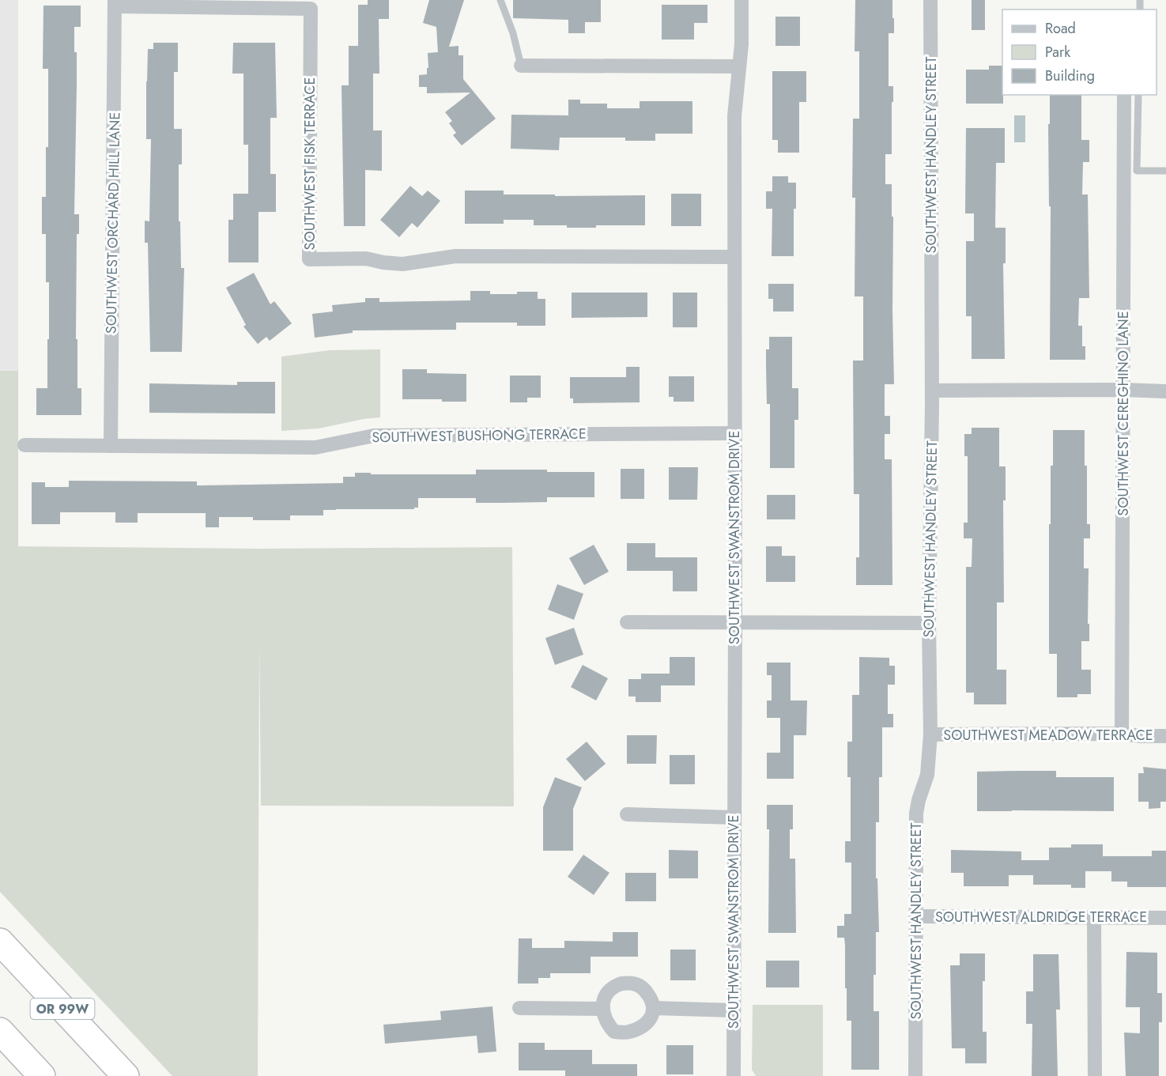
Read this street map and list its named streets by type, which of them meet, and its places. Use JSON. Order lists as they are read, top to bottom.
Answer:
{
  "streets": {
    "highway": ["OR 99W"],
    "street": [
      "SOUTHWEST HANDLEY STREET",
      "SOUTHWEST FISK TERRACE",
      "SOUTHWEST ORCHARD HILL LANE",
      "SOUTHWEST CEREGHINO LANE",
      "SOUTHWEST BUSHONG TERRACE",
      "SOUTHWEST SWANSTROM DRIVE",
      "SOUTHWEST MEADOW TERRACE",
      "SOUTHWEST ALDRIDGE TERRACE"
    ]
  },
  "crossings": [
    ["SOUTHWEST HANDLEY STREET", "SOUTHWEST MEADOW TERRACE"],
    ["SOUTHWEST HANDLEY STREET", "SOUTHWEST ALDRIDGE TERRACE"],
    ["SOUTHWEST FISK TERRACE", "SOUTHWEST ORCHARD HILL LANE"],
    ["SOUTHWEST FISK TERRACE", "SOUTHWEST SWANSTROM DRIVE"],
    ["SOUTHWEST ORCHARD HILL LANE", "SOUTHWEST BUSHONG TERRACE"],
    ["SOUTHWEST CEREGHINO LANE", "SOUTHWEST MEADOW TERRACE"],
    ["SOUTHWEST BUSHONG TERRACE", "SOUTHWEST SWANSTROM DRIVE"]
  ],
  "legend": ["Road", "Park", "Building"]
}
